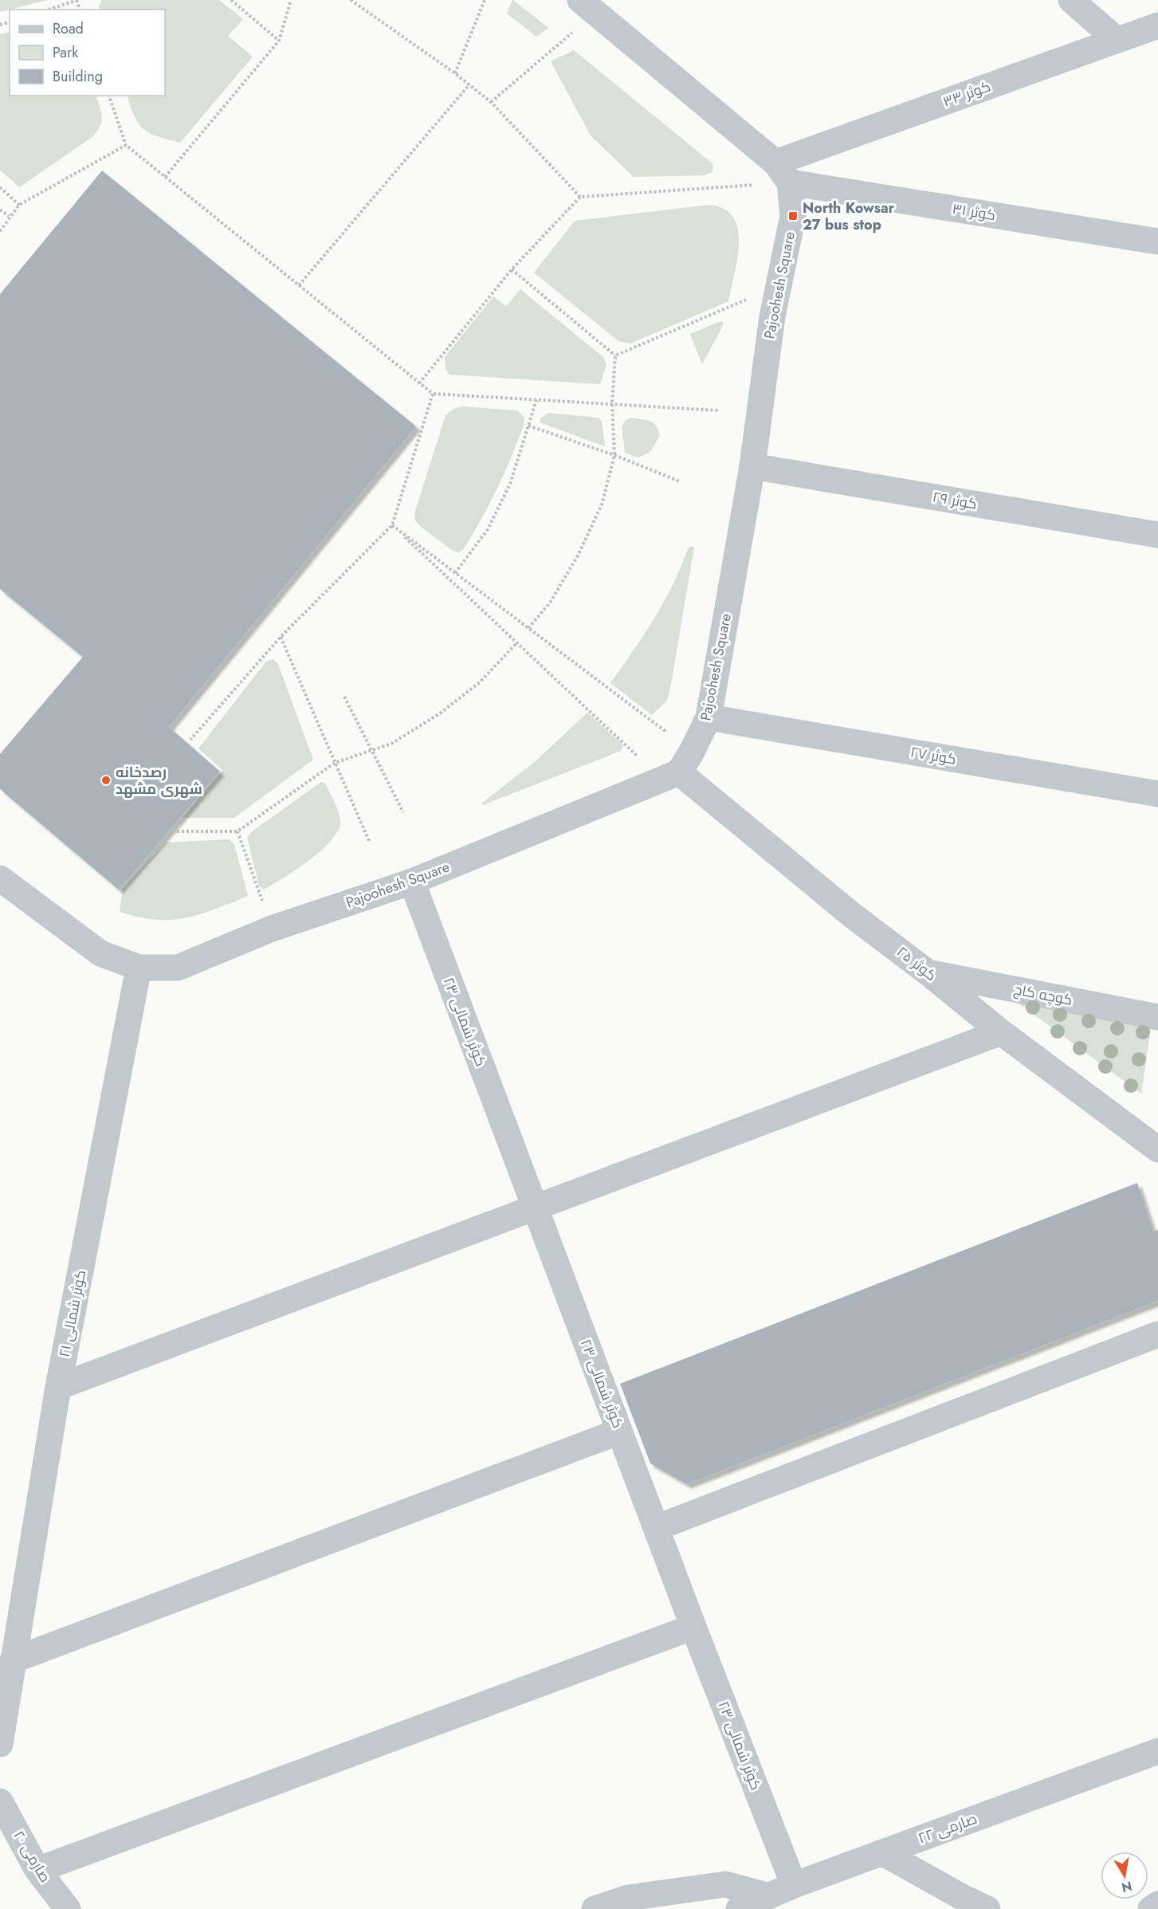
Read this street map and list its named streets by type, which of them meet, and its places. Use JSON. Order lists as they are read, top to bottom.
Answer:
{
  "streets": {
    "street": [
      "کوثر ۳۳",
      "کوثر ۳۱",
      "Pajoohesh Square",
      "کوثر ۲۹",
      "کوثر ۲۷",
      "کوثر ۲۵",
      "کوچه کاج",
      "کوثر شمالی ۲۳",
      "کوثر شمالی ۲۱",
      "صارمی ۲۲",
      "صارمی ۲۰"
    ]
  },
  "crossings": [
    ["کوثر ۳۳", "کوثر ۳۱"],
    ["کوثر ۳۳", "Pajoohesh Square"],
    ["کوثر ۳۱", "Pajoohesh Square"],
    ["Pajoohesh Square", "کوثر ۲۹"],
    ["Pajoohesh Square", "کوثر ۲۷"],
    ["Pajoohesh Square", "کوثر ۲۵"],
    ["Pajoohesh Square", "کوثر شمالی ۲۳"],
    ["Pajoohesh Square", "کوثر شمالی ۲۱"],
    ["کوثر ۲۵", "کوچه کاج"],
    ["کوثر شمالی ۲۳", "صارمی ۲۲"]
  ],
  "places": {
    "transit": ["North Kowsar 27 bus stop"],
    "other": ["رصدخانه شهری مشهد"]
  },
  "legend": ["Road", "Park", "Building"],
  "north": "bottom"
}
